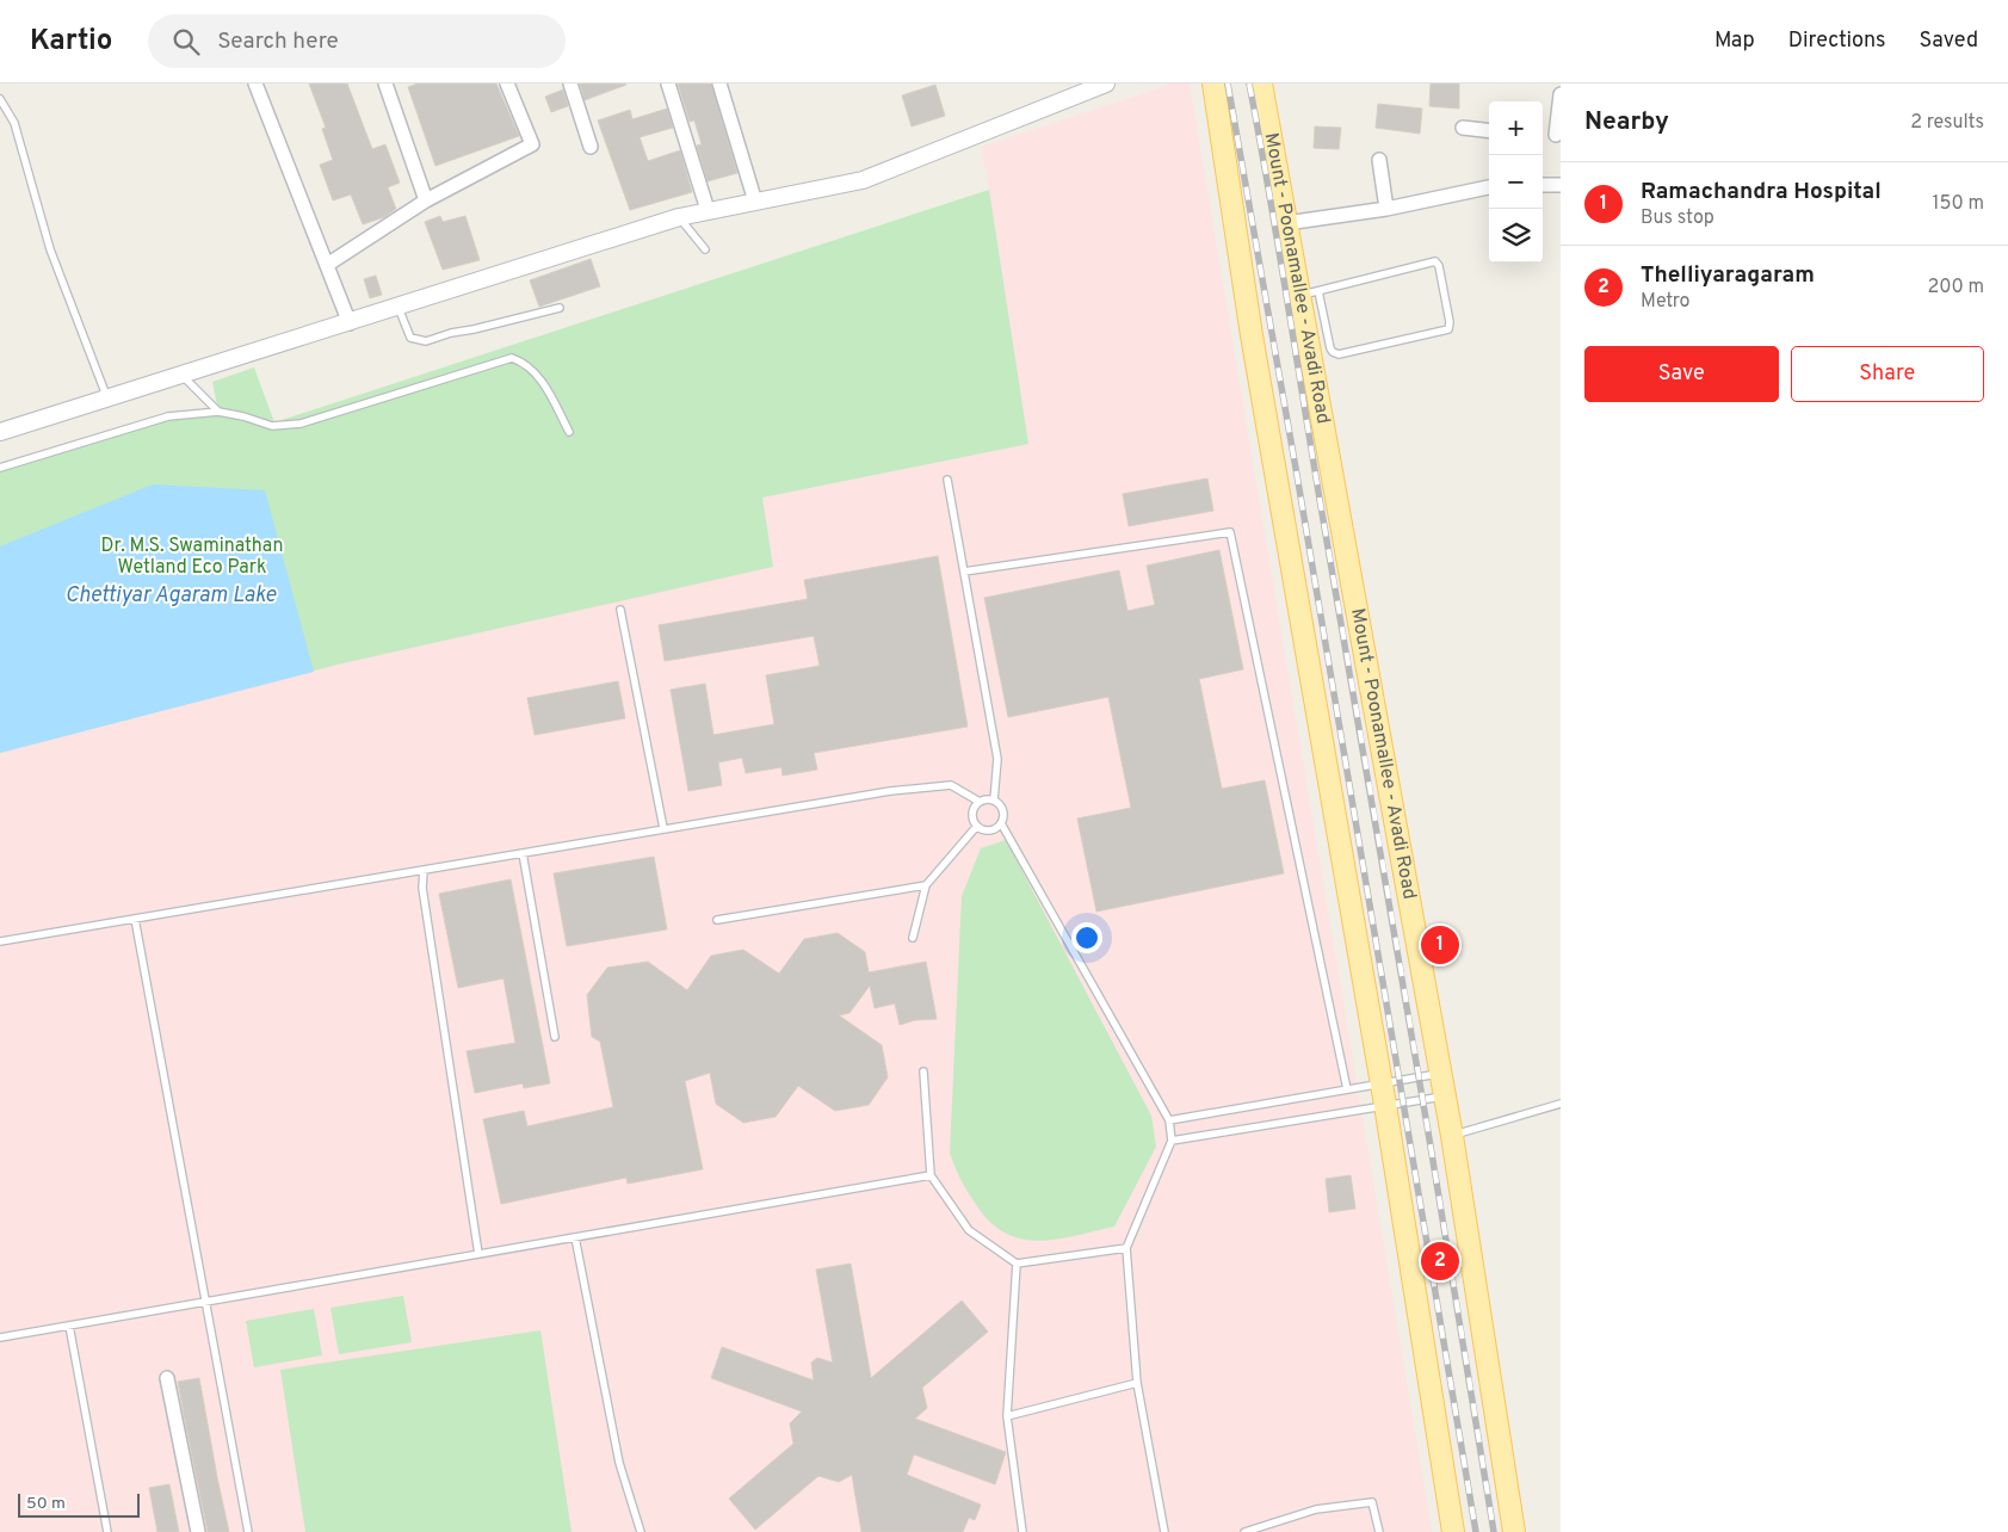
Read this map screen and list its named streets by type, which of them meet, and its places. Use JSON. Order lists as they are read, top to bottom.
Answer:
{
  "streets": {
    "main road": ["Mount - Poonamallee - Avadi Road"]
  },
  "water": ["Chettiyar Agaram Lake"],
  "parks": ["Dr. M.S. Swaminathan Wetland Eco Park"],
  "scale_bar": "50 m",
  "page": {
    "header": "Kartio",
    "search": "Search here",
    "nav": ["Map", "Directions", "Saved"],
    "heading": ["Nearby", "2 results"],
    "map_buttons": ["+", "−"],
    "list": [
      {
        "mark": "1",
        "name": "Ramachandra Hospital",
        "note": "Bus stop",
        "value": "150 m"
      },
      {
        "mark": "2",
        "name": "Thelliyaragaram",
        "note": "Metro",
        "value": "200 m"
      }
    ],
    "buttons": ["Save", "Share"],
    "pins": ["1", "2"],
    "scale": "50 m"
  }
}
